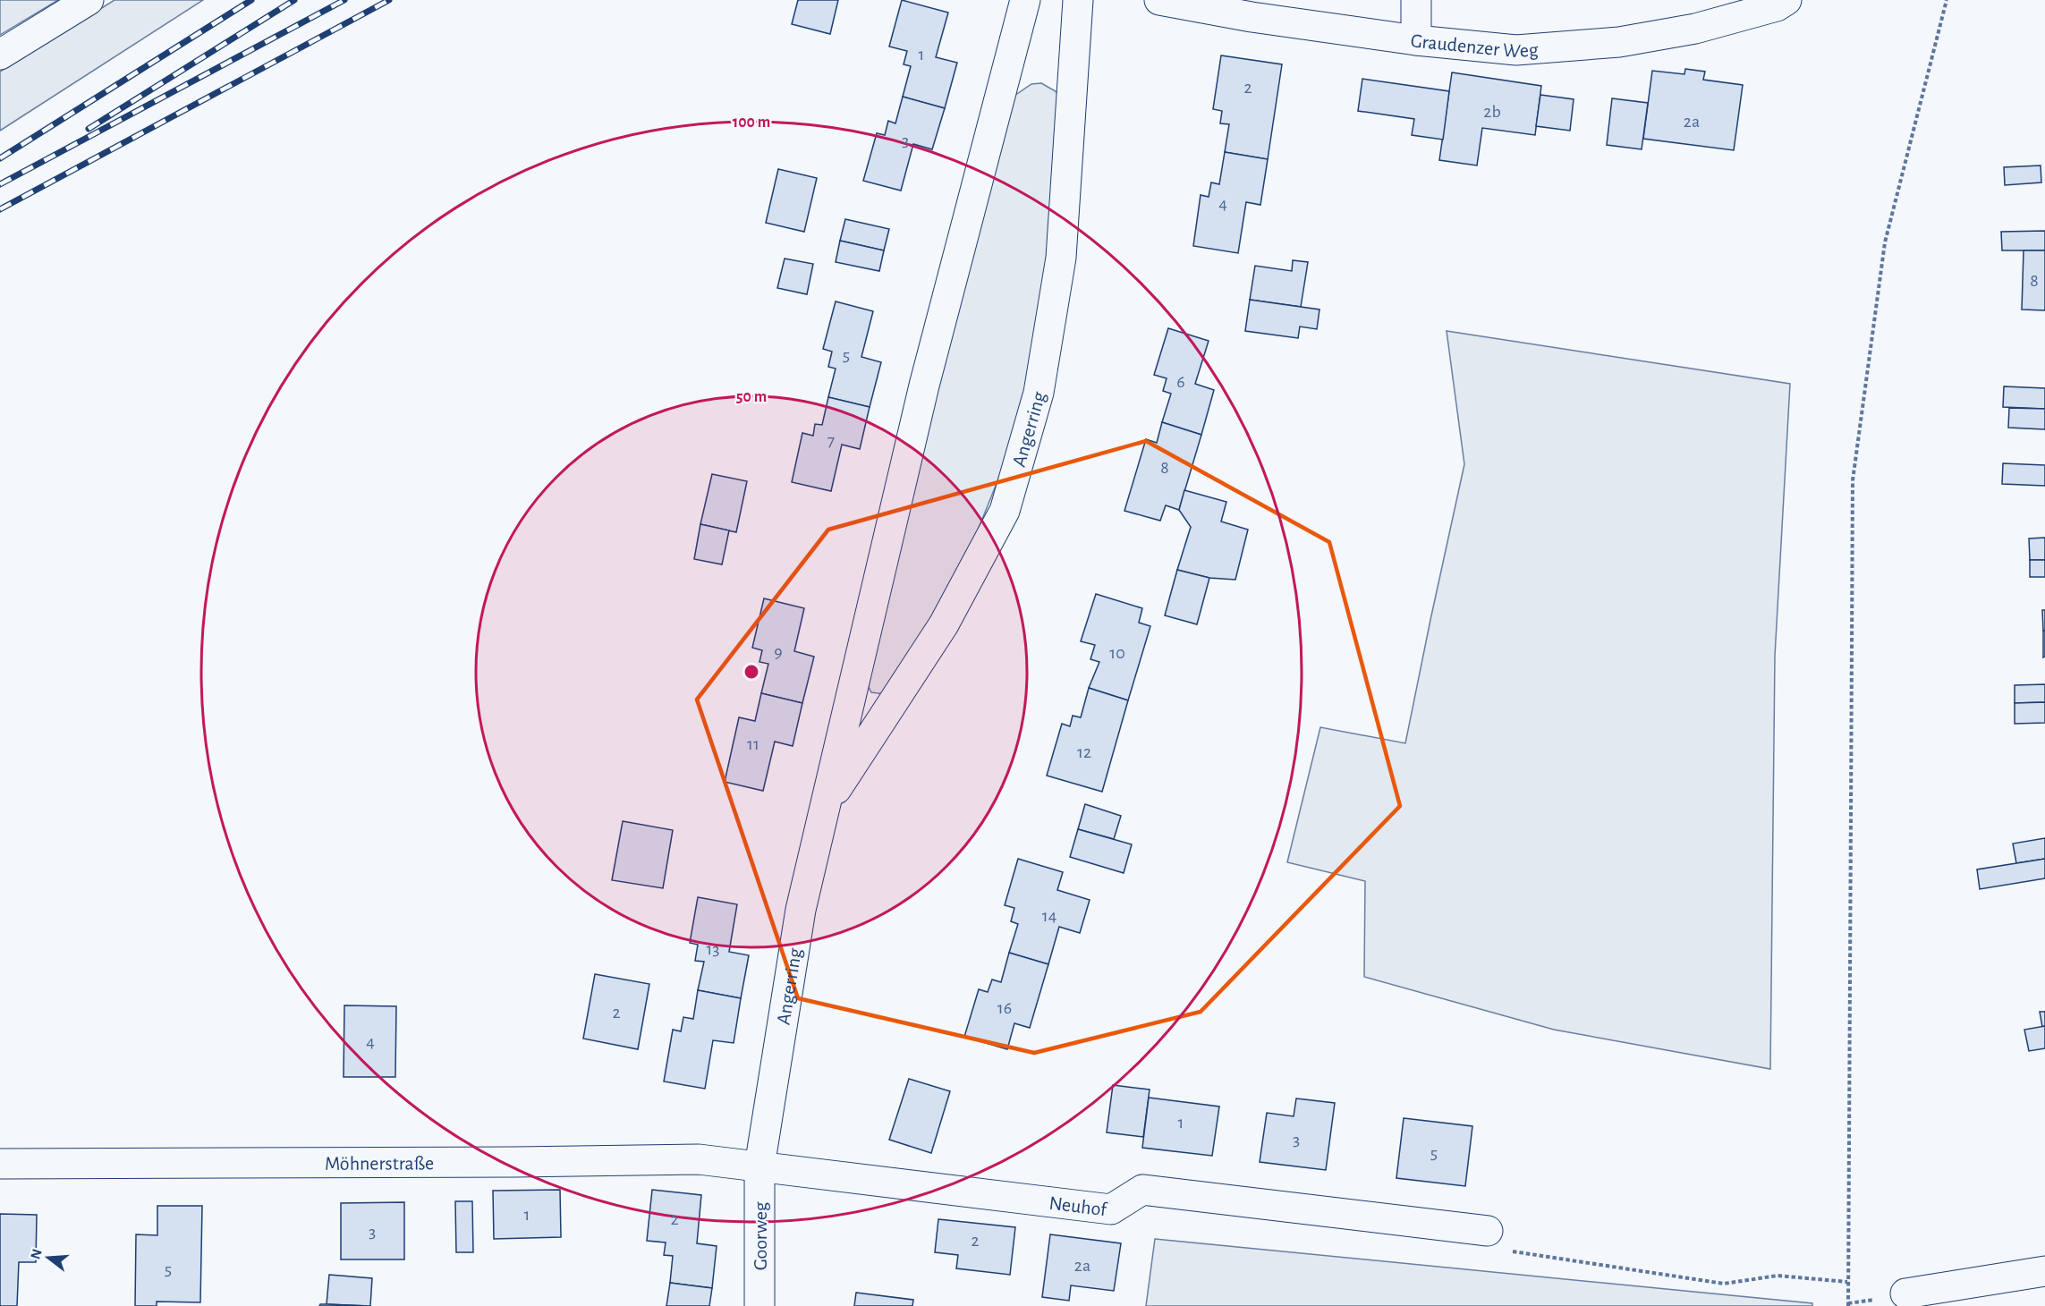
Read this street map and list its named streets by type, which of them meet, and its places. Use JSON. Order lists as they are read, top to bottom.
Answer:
{
  "streets": {
    "street": [
      "Graudenzer Weg",
      "Angerring",
      "Möhnerstraße",
      "Neuhof",
      "Goorweg"
    ]
  },
  "crossings": [
    ["Angerring", "Möhnerstraße"],
    ["Angerring", "Neuhof"],
    ["Angerring", "Goorweg"],
    ["Möhnerstraße", "Neuhof"],
    ["Möhnerstraße", "Goorweg"],
    ["Neuhof", "Goorweg"]
  ],
  "house_numbers": [
    "1",
    "2",
    "2b",
    "2a",
    "3",
    "4",
    "8",
    "5",
    "6",
    "7",
    "8",
    "9",
    "10",
    "11",
    "12",
    "14",
    "13",
    "16",
    "2",
    "4",
    "1",
    "3",
    "5",
    "1",
    "2",
    "3",
    "2",
    "2a",
    "5"
  ],
  "north": "left",
  "rings": ["100 m", "50 m"]
}
